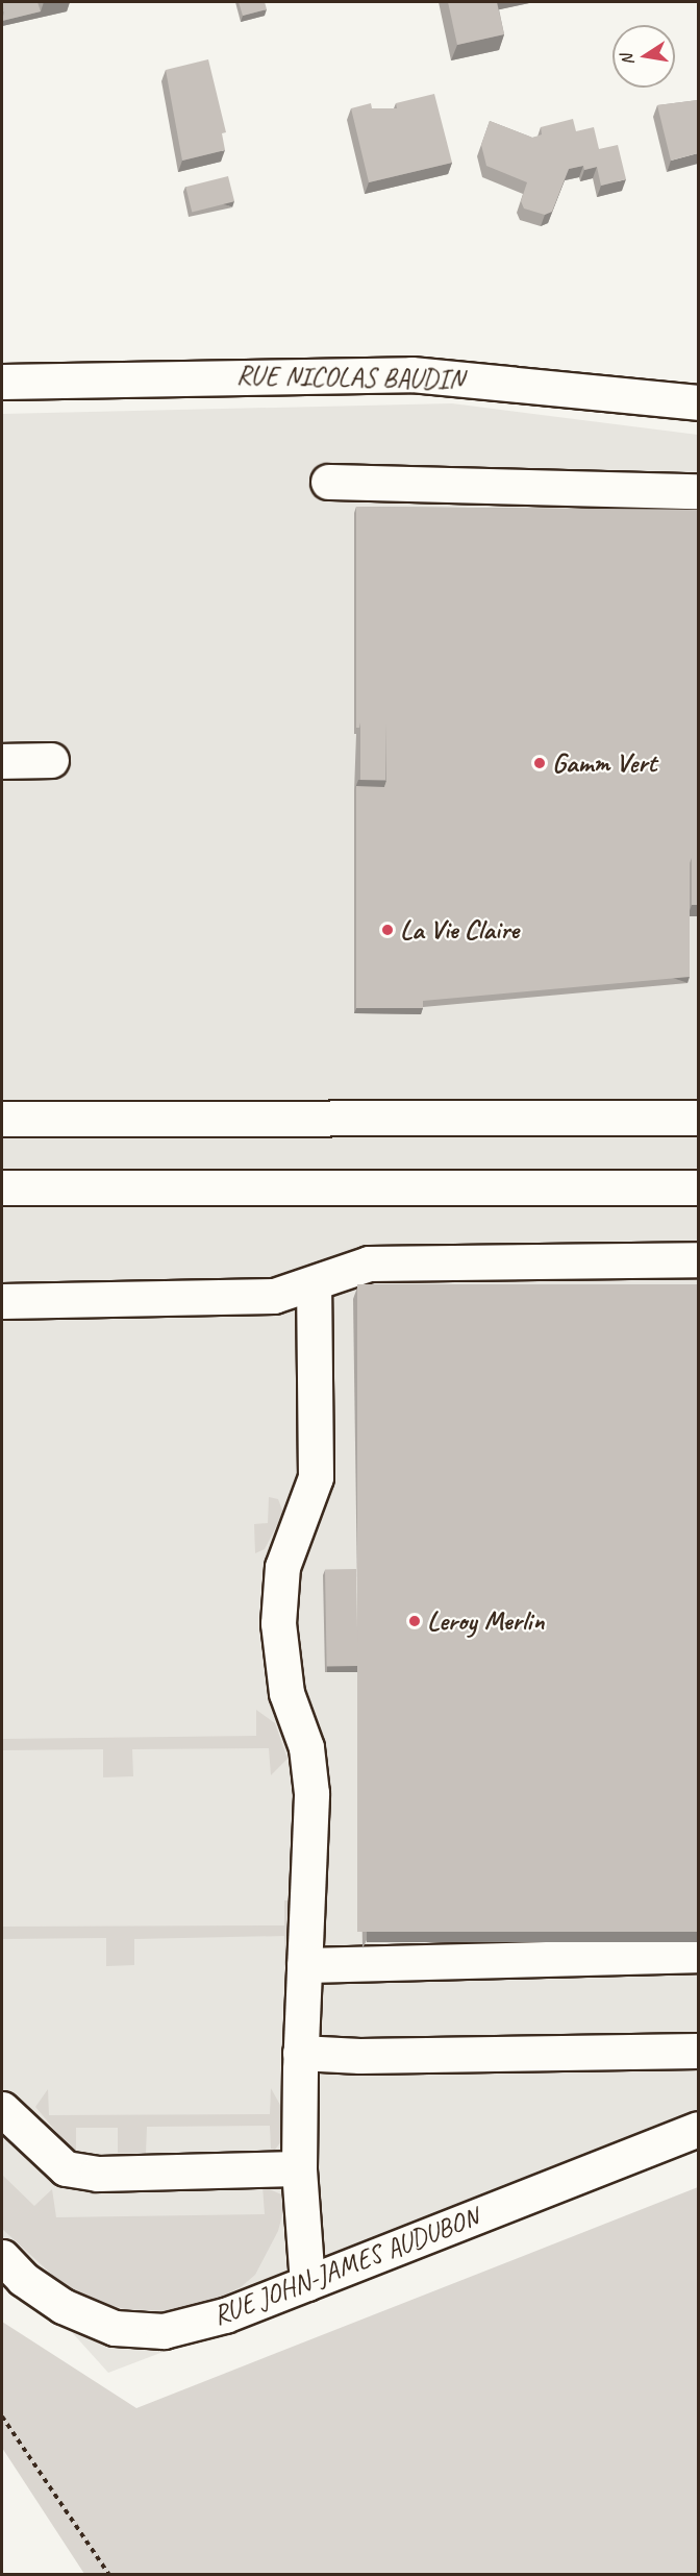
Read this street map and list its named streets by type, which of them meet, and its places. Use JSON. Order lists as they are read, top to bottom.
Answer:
{
  "streets": {
    "main road": ["RUE NICOLAS BAUDIN", "RUE JOHN-JAMES AUDUBON"]
  },
  "places": ["Gamm Vert", "La Vie Claire", "Leroy Merlin"],
  "north": "left"
}
